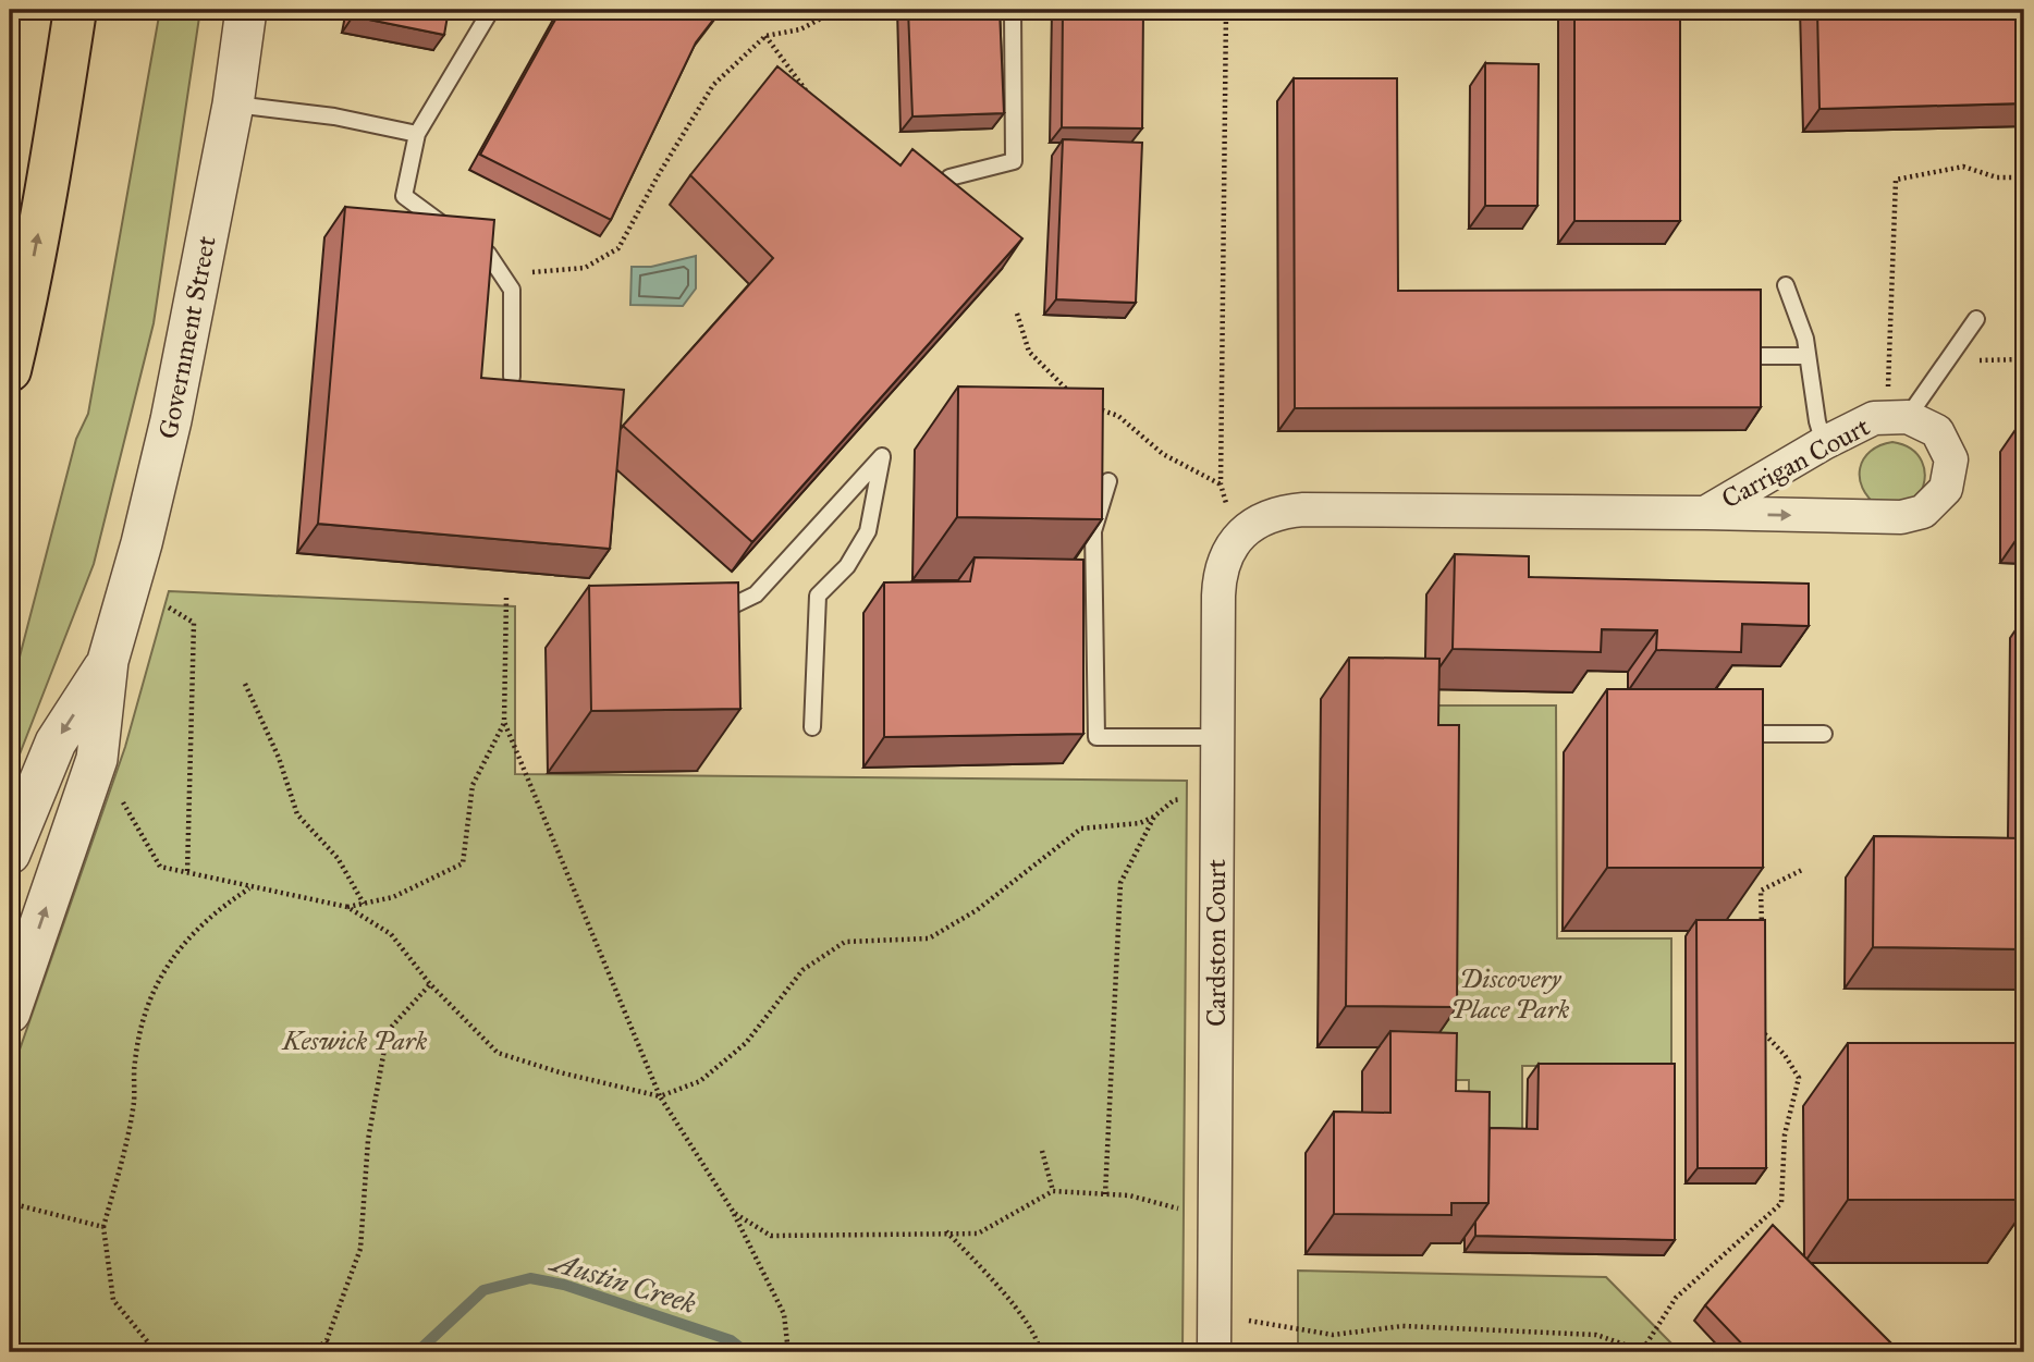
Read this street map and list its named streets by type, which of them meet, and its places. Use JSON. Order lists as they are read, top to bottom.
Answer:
{
  "streets": {
    "street": ["Government Street", "Carrigan Court", "Cardston Court"]
  },
  "crossings": [
    ["Carrigan Court", "Cardston Court"]
  ],
  "water": ["Austin Creek"],
  "parks": ["Discovery Place Park", "Keswick Park"]
}
